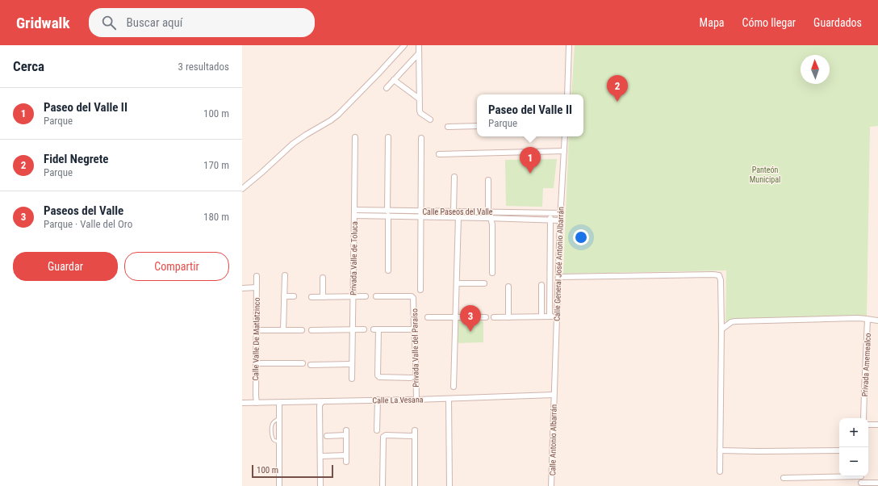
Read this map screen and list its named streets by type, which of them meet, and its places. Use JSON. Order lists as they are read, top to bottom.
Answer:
{
  "streets": {
    "street": [
      "Calle Paseos del Valle",
      "Privada Valle de Toluca",
      "Calle General José Antonio Albarrán",
      "Calle Valle De Matlatzinco",
      "Privada Valle del Paraíso",
      "Privada Amemealco",
      "Calle La Vesana",
      "Calle Antonio Albarrán"
    ]
  },
  "crossings": [
    ["Calle Paseos del Valle", "Privada Valle de Toluca"],
    ["Calle Paseos del Valle", "Calle General José Antonio Albarrán"],
    ["Calle General José Antonio Albarrán", "Calle La Vesana"],
    ["Calle General José Antonio Albarrán", "Calle Antonio Albarrán"],
    ["Calle Valle De Matlatzinco", "Calle La Vesana"],
    ["Privada Valle del Paraíso", "Calle La Vesana"],
    ["Calle La Vesana", "Calle Antonio Albarrán"]
  ],
  "parks": ["Panteón Municipal"],
  "scale_bar": "100 m",
  "north": "top",
  "page": {
    "header": "Gridwalk",
    "search": "Buscar aquí",
    "nav": ["Mapa", "Cómo llegar", "Guardados"],
    "heading": ["Cerca", "3 resultados"],
    "pins": ["2", "1", "3"],
    "list": [
      {
        "mark": "1",
        "name": "Paseo del Valle II",
        "note": "Parque",
        "value": "100 m"
      },
      {
        "mark": "2",
        "name": "Fidel Negrete",
        "note": "Parque",
        "value": "170 m"
      },
      {
        "mark": "3",
        "name": "Paseos del Valle",
        "note": "Parque · Valle del Oro",
        "value": "180 m"
      }
    ],
    "popup": ["Paseo del Valle II", "Parque"],
    "buttons": ["Guardar", "Compartir"],
    "map_buttons": ["+", "−"],
    "scale": "100 m"
  }
}
